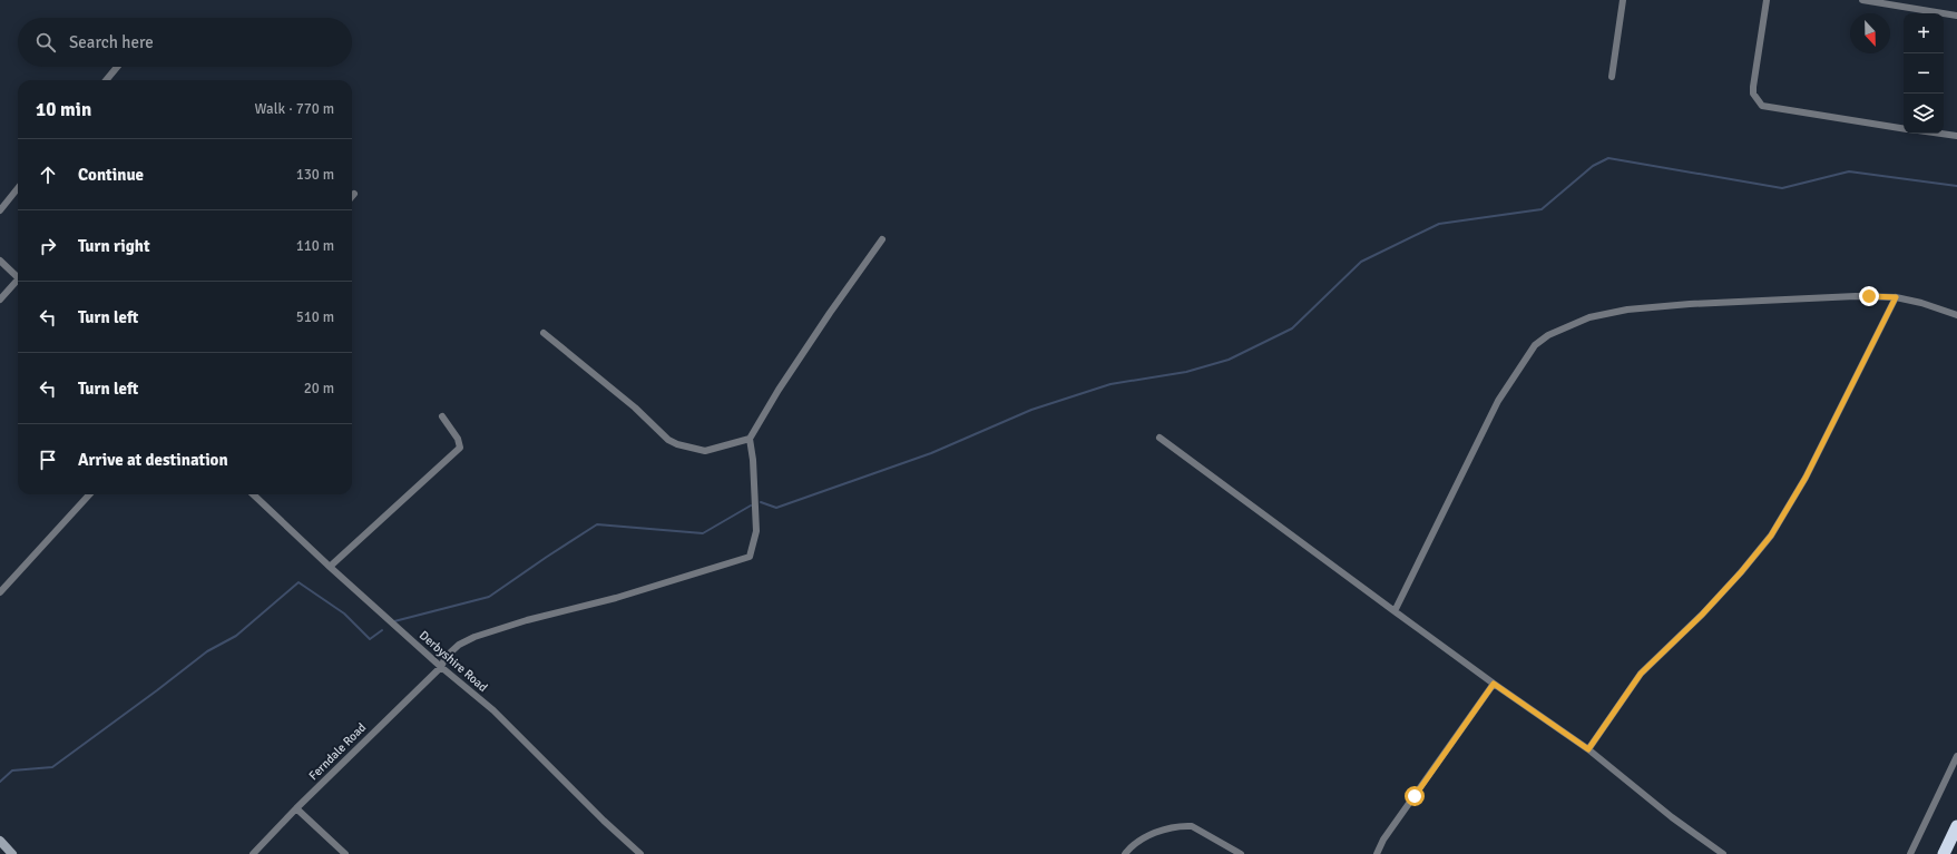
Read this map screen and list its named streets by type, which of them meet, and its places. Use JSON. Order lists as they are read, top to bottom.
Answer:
{
  "streets": {
    "street": ["Derbyshire Road", "Ferndale Road"]
  },
  "crossings": [
    ["Derbyshire Road", "Ferndale Road"]
  ],
  "north": "bottom",
  "page": {
    "map_buttons": ["+", "−"],
    "search": "Search here",
    "heading": ["10 min", "Walk · 770 m"],
    "list": [
      ["Continue", "130 m"],
      ["Turn right", "110 m"],
      ["Turn left", "510 m"],
      ["Turn left", "20 m"],
      "Arrive at destination"
    ]
  }
}
